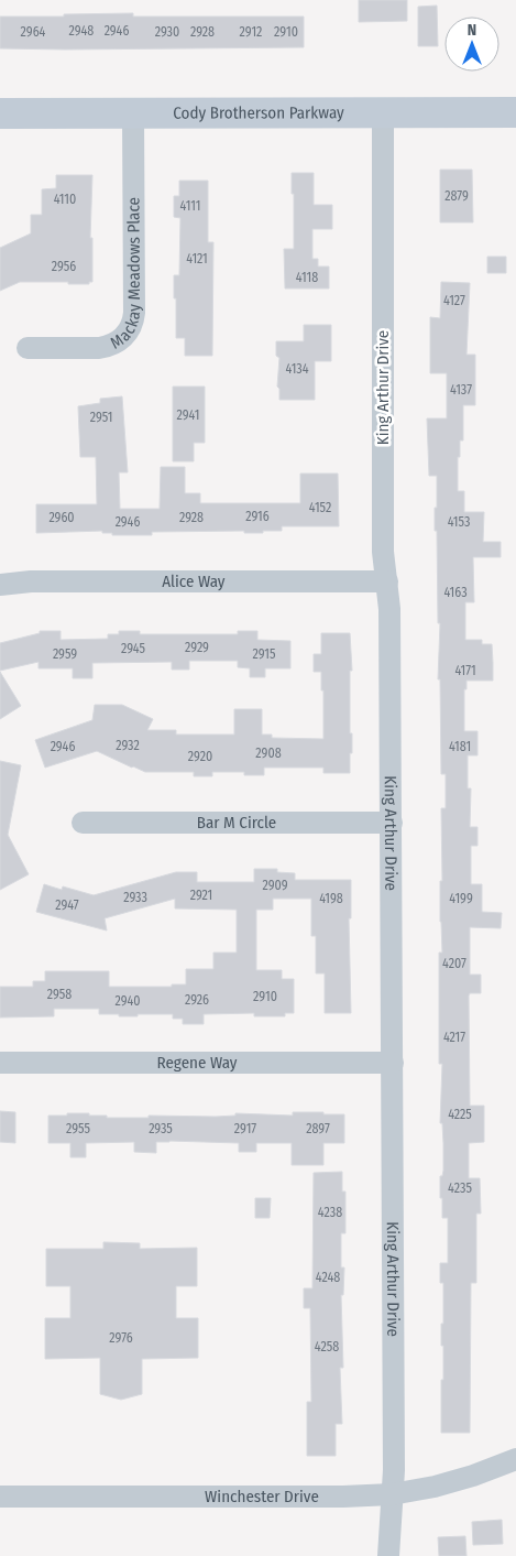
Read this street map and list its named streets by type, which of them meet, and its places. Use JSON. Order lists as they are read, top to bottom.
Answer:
{
  "streets": {
    "main road": ["Cody Brotherson Parkway"],
    "street": [
      "Mackay Meadows Place",
      "King Arthur Drive",
      "Alice Way",
      "Bar M Circle",
      "Regene Way",
      "Winchester Drive"
    ]
  },
  "crossings": [
    ["Cody Brotherson Parkway", "Mackay Meadows Place"],
    ["Cody Brotherson Parkway", "King Arthur Drive"],
    ["King Arthur Drive", "Alice Way"],
    ["King Arthur Drive", "Bar M Circle"],
    ["King Arthur Drive", "Regene Way"],
    ["King Arthur Drive", "Winchester Drive"]
  ],
  "house_numbers": [
    "2948",
    "2946",
    "2964",
    "2930",
    "2928",
    "2912",
    "2910",
    "2879",
    "4110",
    "4111",
    "4121",
    "2956",
    "4118",
    "4127",
    "4134",
    "4137",
    "2941",
    "2951",
    "4152",
    "2916",
    "2960",
    "2928",
    "2946",
    "4153",
    "4163",
    "2929",
    "2945",
    "2959",
    "2915",
    "4171",
    "2932",
    "2946",
    "4181",
    "2908",
    "2920",
    "2909",
    "2921",
    "2933",
    "4198",
    "4199",
    "2947",
    "4207",
    "2958",
    "2910",
    "2926",
    "2940",
    "4217",
    "4225",
    "2955",
    "2935",
    "2917",
    "2897",
    "4235",
    "4238",
    "4248",
    "2976",
    "4258"
  ],
  "north": "top"
}
